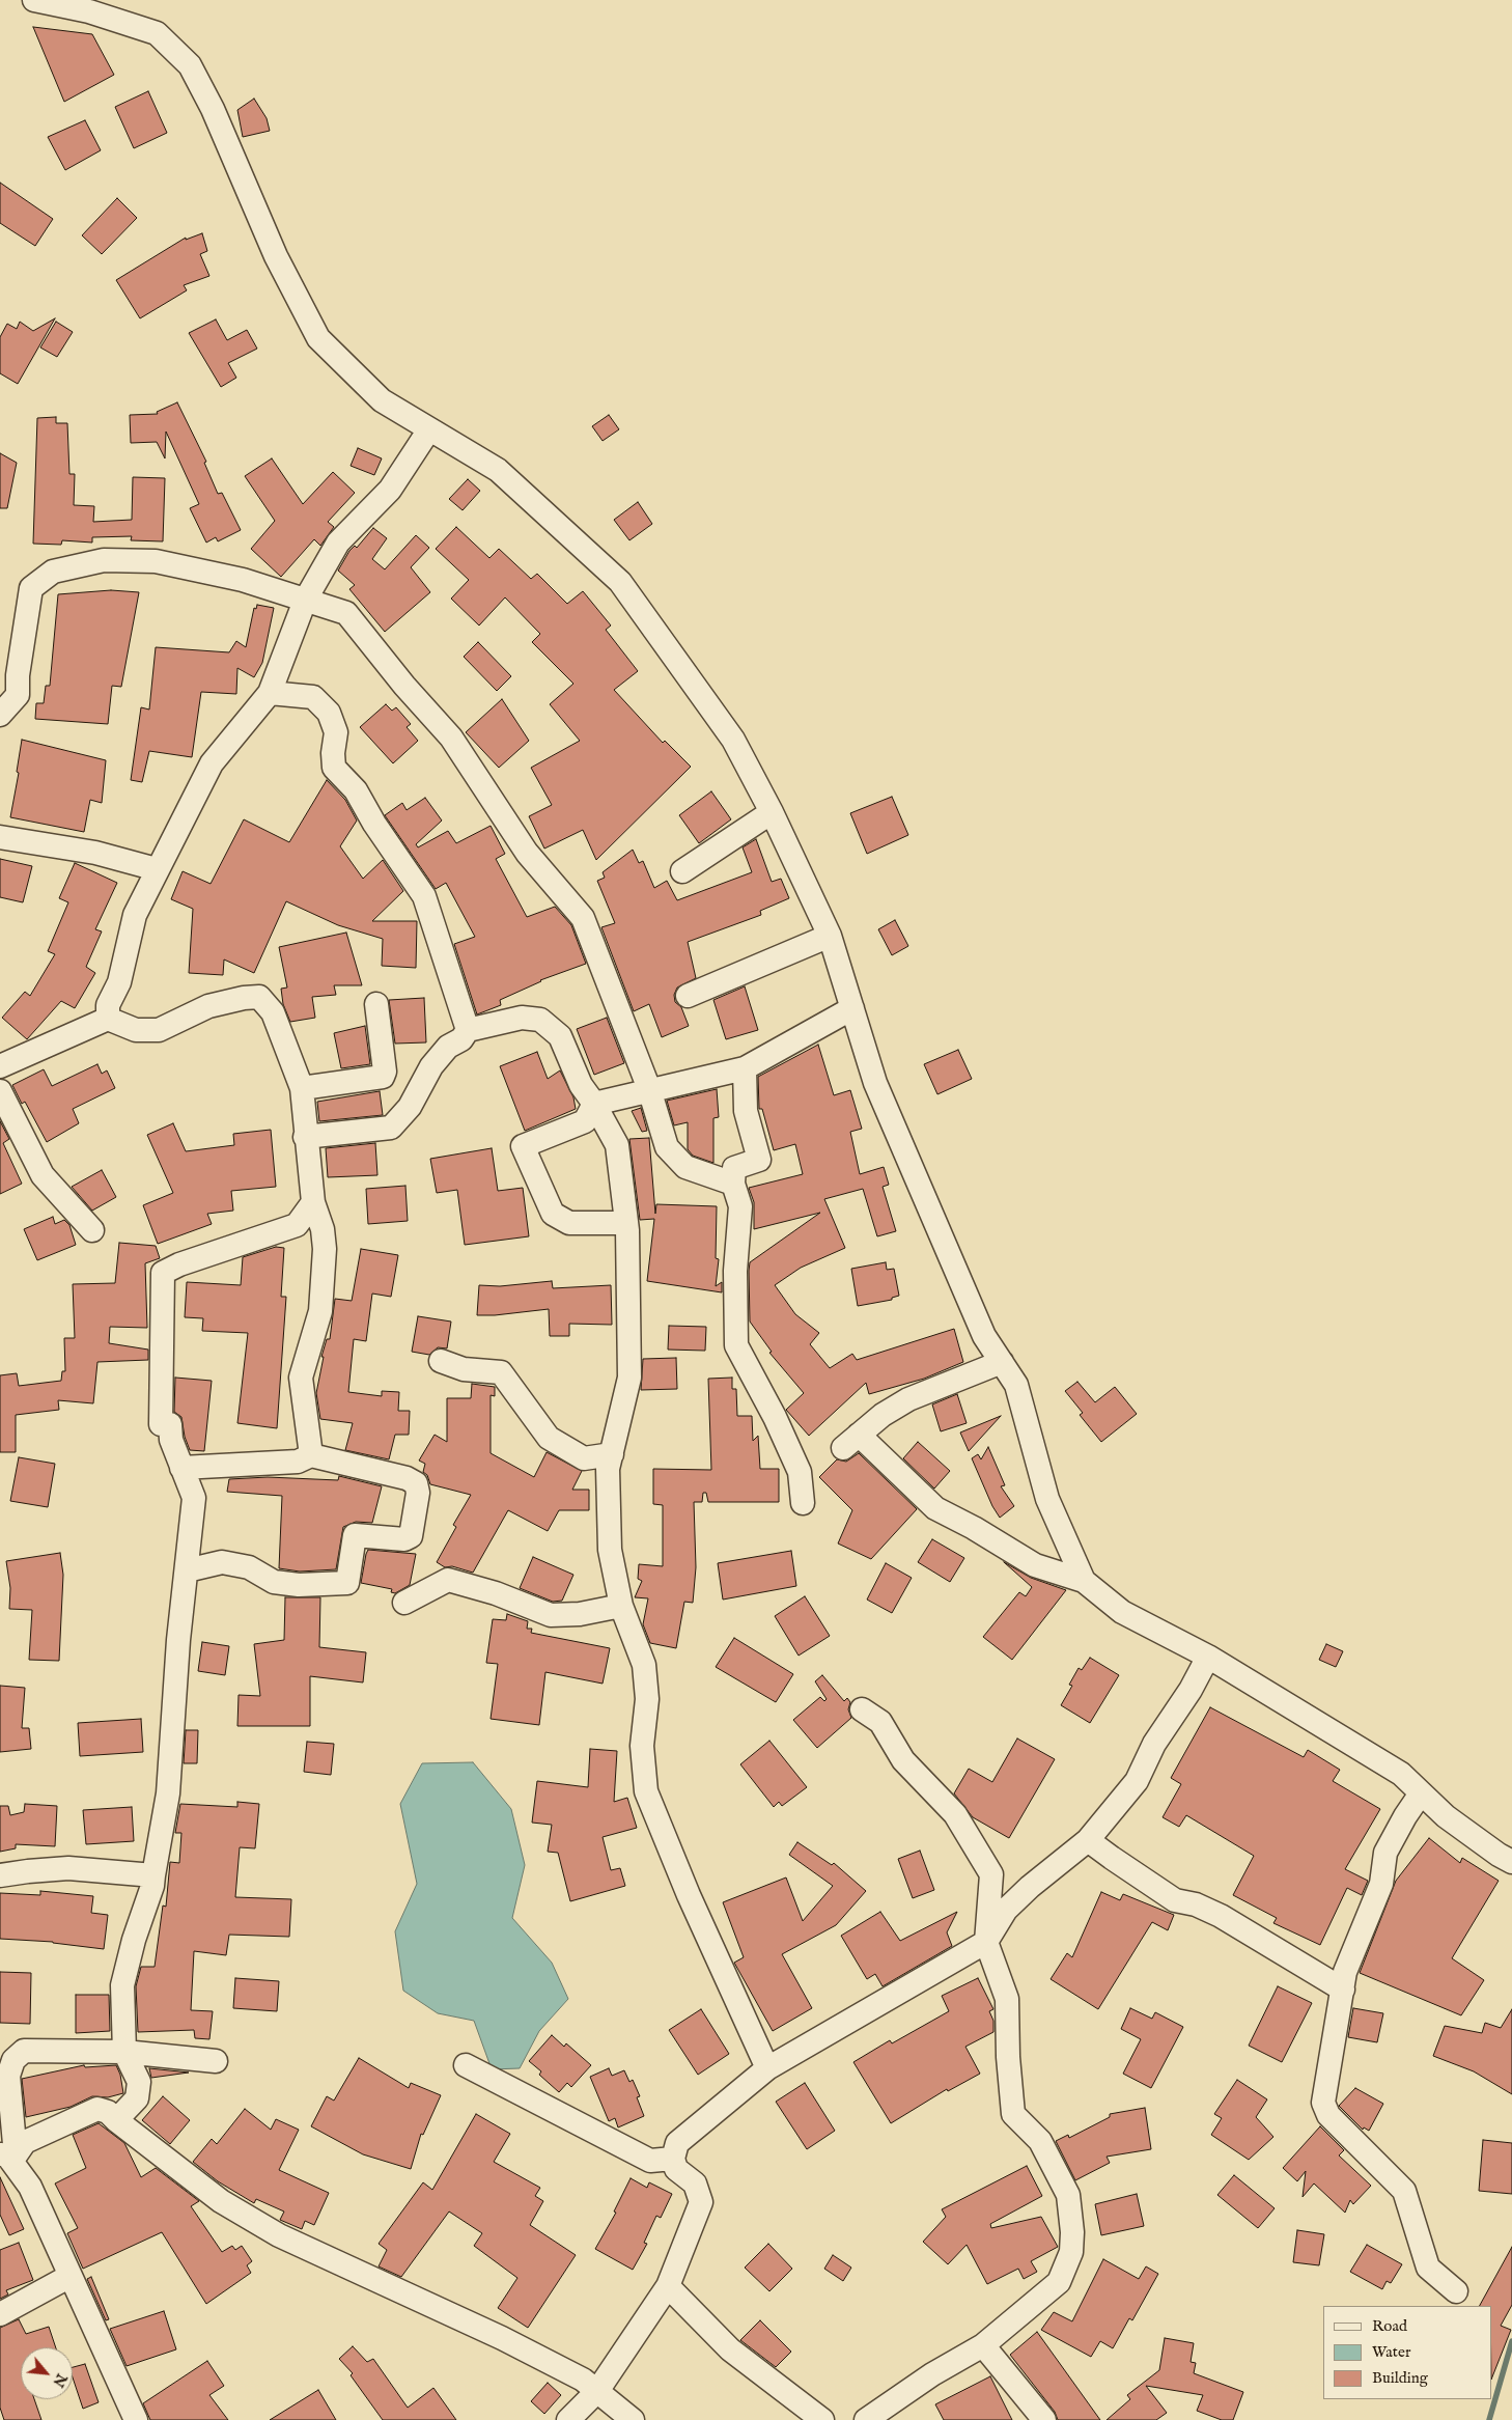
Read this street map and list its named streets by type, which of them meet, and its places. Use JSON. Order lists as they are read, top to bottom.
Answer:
{
  "legend": ["Road", "Water", "Building"],
  "north": "bottom right"
}
